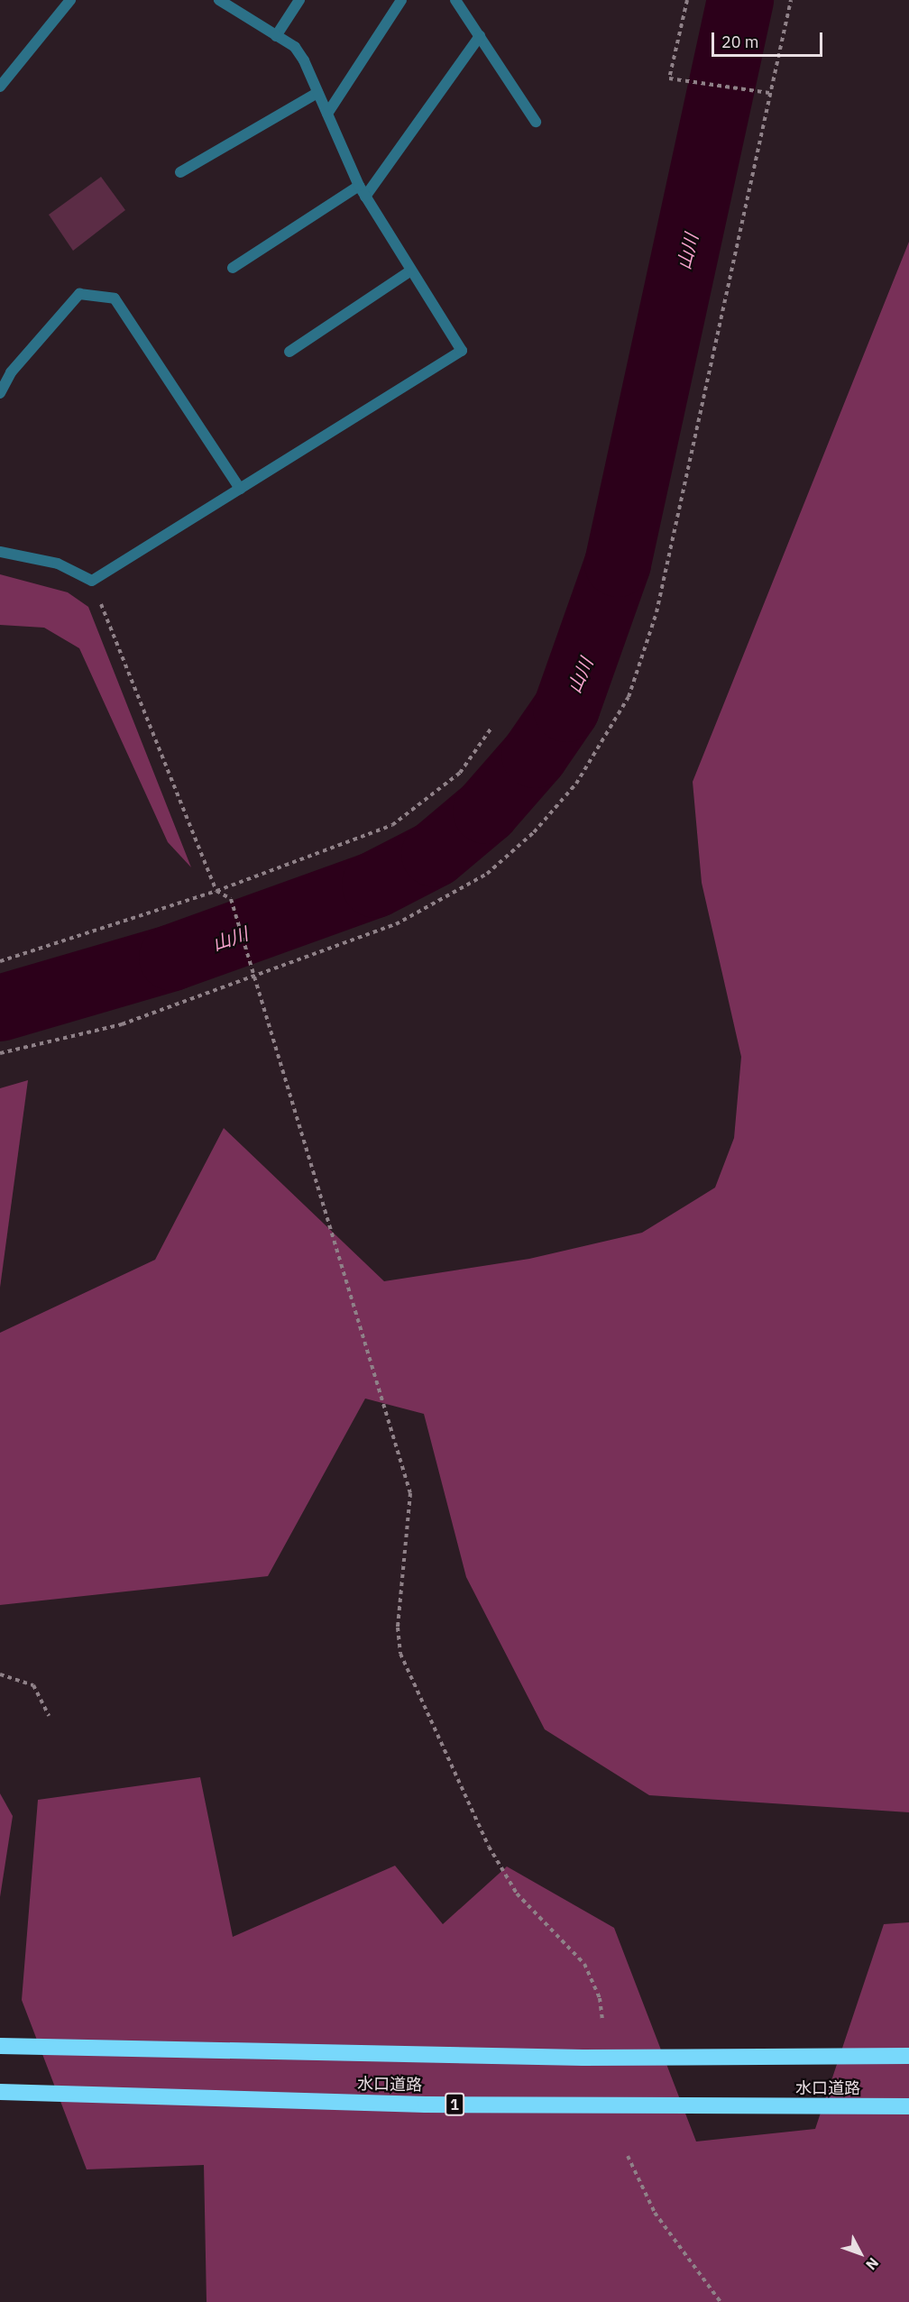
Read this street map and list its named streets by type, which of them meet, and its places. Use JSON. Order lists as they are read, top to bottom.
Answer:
{
  "streets": {
    "highway": ["水口道路", "1"]
  },
  "water": ["山川"],
  "scale_bar": "20 m",
  "north": "bottom right"
}
